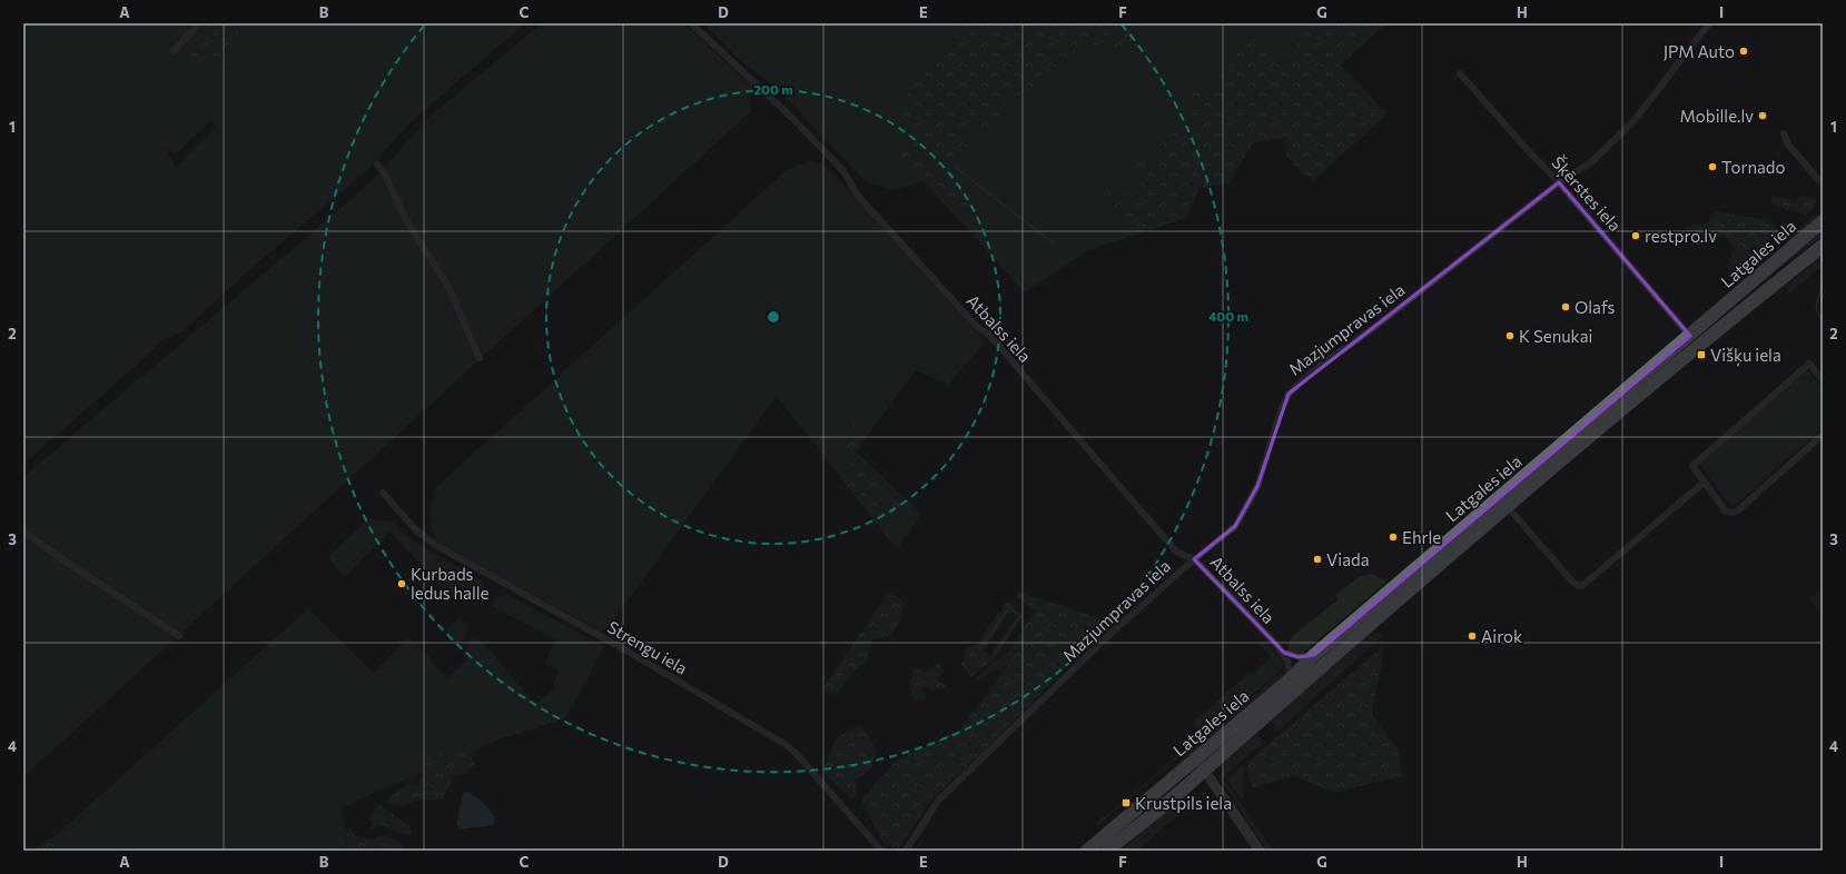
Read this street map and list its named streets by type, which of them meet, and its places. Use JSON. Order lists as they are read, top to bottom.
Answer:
{
  "streets": {
    "highway": ["Latgales iela"],
    "street": [
      "Šķērstes iela",
      "Atbalss iela",
      "Mazjumpravas iela",
      "Strengu iela"
    ]
  },
  "crossings": [
    ["Šķērstes iela", "Latgales iela"],
    ["Šķērstes iela", "Mazjumpravas iela"],
    ["Atbalss iela", "Mazjumpravas iela"]
  ],
  "places": {
    "other": [
      "JPM Auto",
      "Mobille.lv",
      "Tornado",
      "restpro.lv",
      "Olafs",
      "K Senukai",
      "Ehrle",
      "Viada",
      "Kurbads ledus halle",
      "Airok"
    ],
    "transit": ["Višķu iela", "Krustpils iela"]
  },
  "grid": {
    "columns": [
      "A",
      "B",
      "C",
      "D",
      "E",
      "F",
      "G",
      "H",
      "I"
    ],
    "rows": [
      "1",
      "2",
      "3",
      "4"
    ]
  },
  "rings": ["200 m", "400 m"]
}
